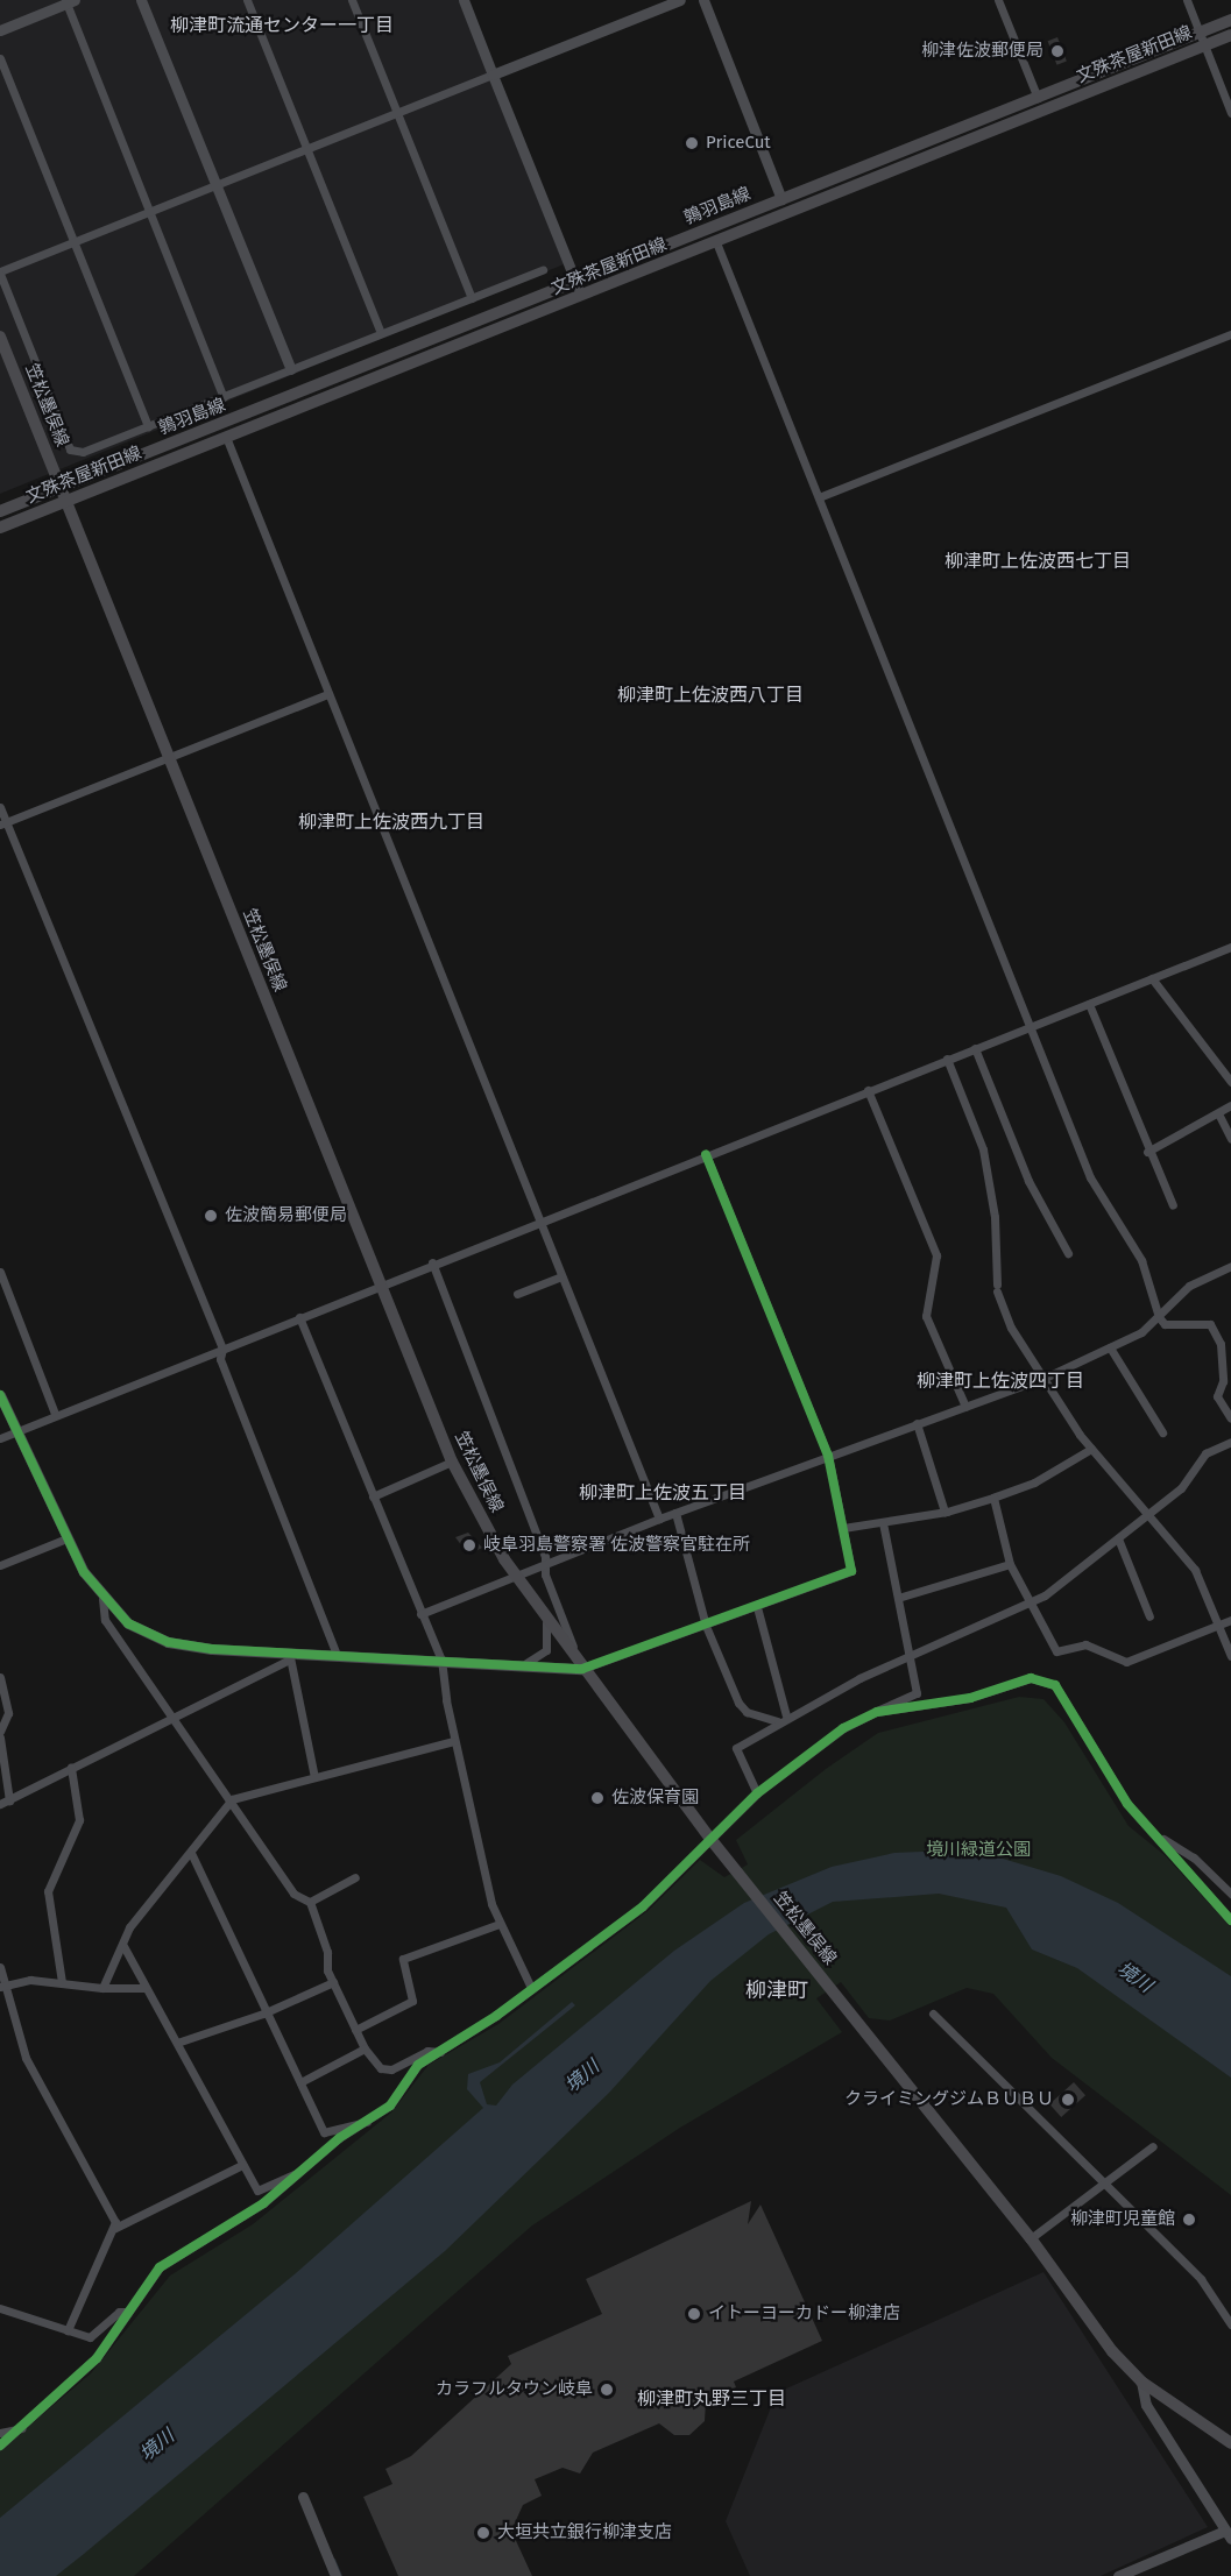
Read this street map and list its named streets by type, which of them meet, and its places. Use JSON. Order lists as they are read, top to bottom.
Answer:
{
  "streets": {
    "main road": ["文殊茶屋新田線", "鶉羽島線", "笠松墨俣線"]
  },
  "crossings": [
    ["文殊茶屋新田線", "笠松墨俣線"],
    ["鶉羽島線", "笠松墨俣線"]
  ],
  "districts": [
    "柳津町流通センター一丁目",
    "柳津町上佐波西七丁目",
    "柳津町上佐波西八丁目",
    "柳津町上佐波西九丁目",
    "柳津町上佐波四丁目",
    "柳津町上佐波五丁目",
    "柳津町",
    "柳津町丸野三丁目"
  ],
  "water": ["境川"],
  "parks": ["境川緑道公園"],
  "places": [
    "柳津佐波郵便局",
    "PriceCut",
    "佐波簡易郵便局",
    "岐阜羽島警察署 佐波警察官駐在所",
    "佐波保育園",
    "クライミングジムＢＵＢＵ",
    "柳津町児童館",
    "イトーヨーカドー柳津店",
    "カラフルタウン岐阜",
    "大垣共立銀行柳津支店"
  ]
}
